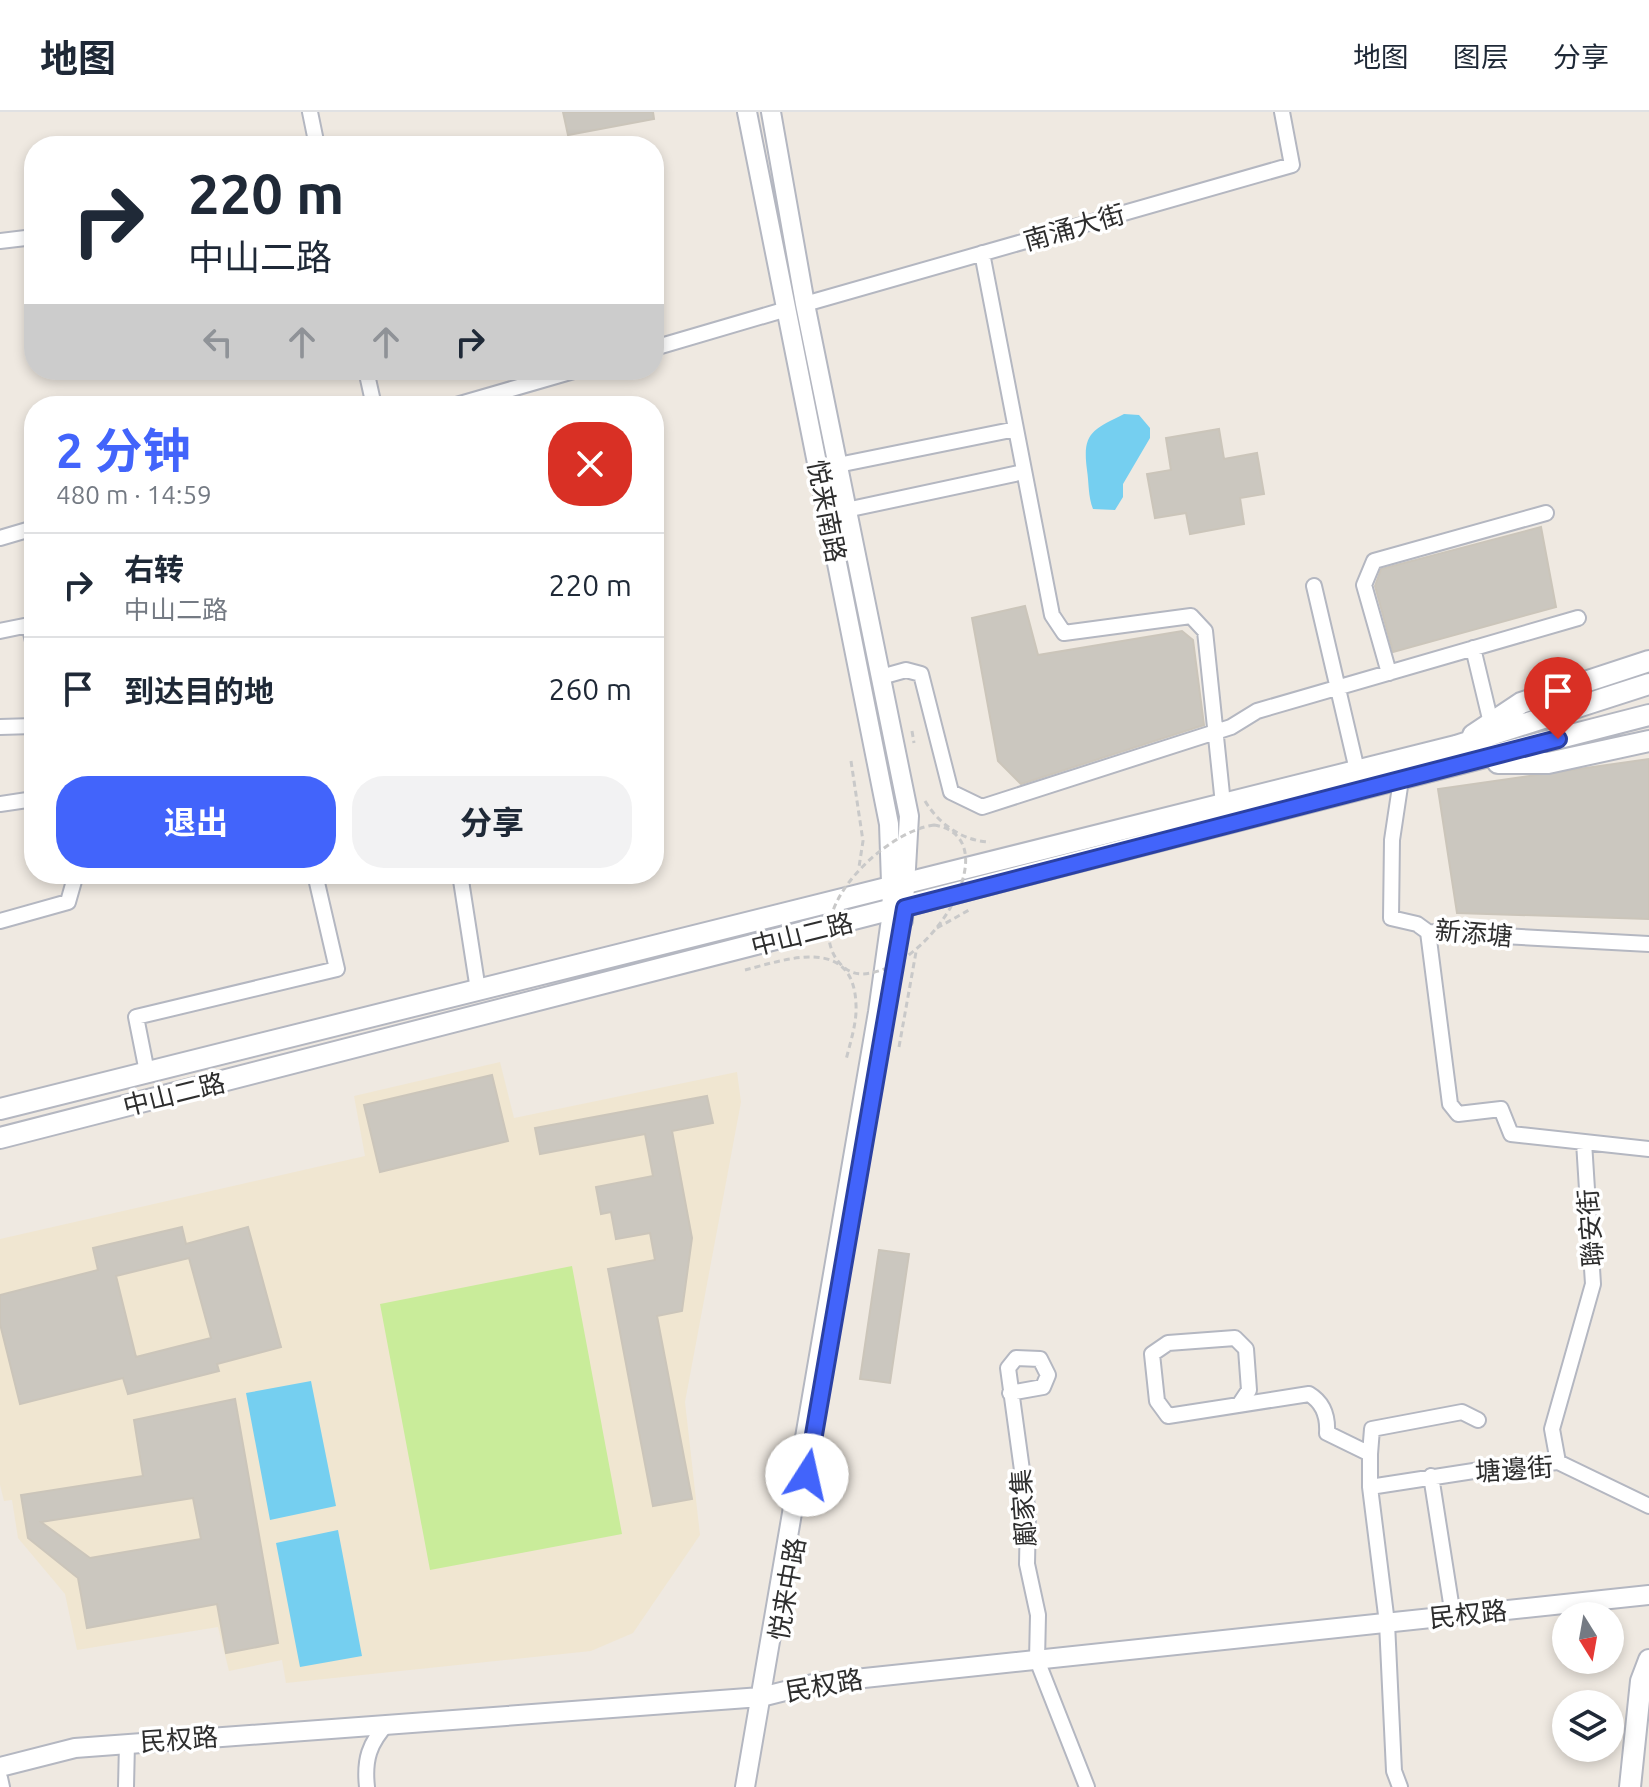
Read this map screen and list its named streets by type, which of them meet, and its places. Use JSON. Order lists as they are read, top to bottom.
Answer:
{
  "streets": {
    "main road": ["中山二路"],
    "street": [
      "南涌大街",
      "悦来南路",
      "新添塘",
      "聯安街",
      "塘邊街",
      "鄺家集",
      "悦来中路",
      "民权路"
    ]
  },
  "crossings": [
    ["南涌大街", "悦来南路"],
    ["悦来南路", "中山二路"],
    ["悦来南路", "悦来中路"],
    ["新添塘", "中山二路"],
    ["中山二路", "悦来中路"],
    ["聯安街", "塘邊街"],
    ["鄺家集", "民权路"],
    ["悦来中路", "民权路"]
  ],
  "north": "bottom",
  "page": {
    "header": "地图",
    "nav": ["地图", "图层", "分享"],
    "turn": ["220 m", "中山二路"],
    "heading": ["2 分钟", "480 m · 14:59"],
    "list": [
      {
        "name": "右转",
        "note": "中山二路",
        "value": "220 m"
      },
      {
        "name": "到达目的地",
        "value": "260 m"
      }
    ],
    "buttons": ["退出", "分享"]
  }
}
